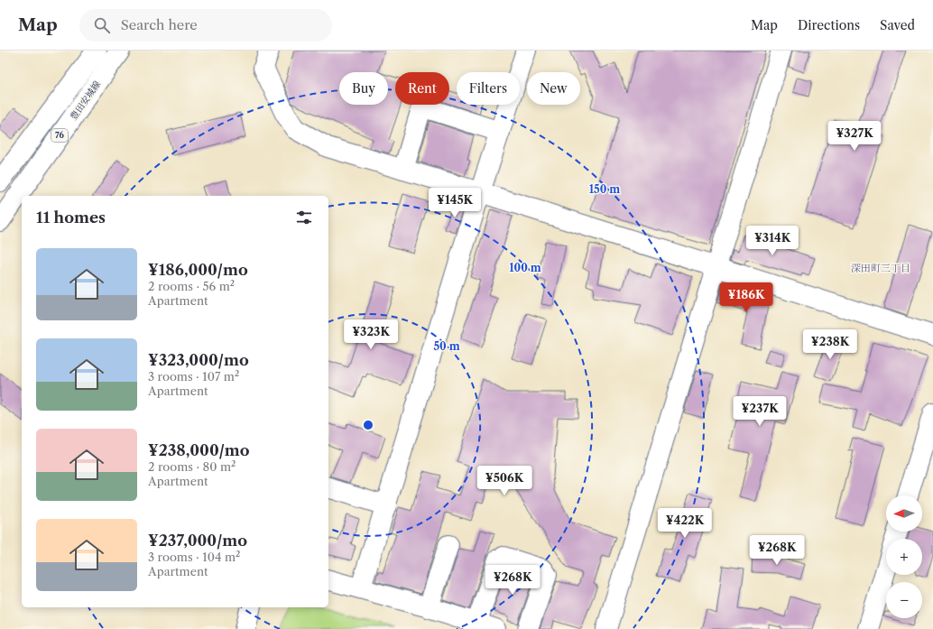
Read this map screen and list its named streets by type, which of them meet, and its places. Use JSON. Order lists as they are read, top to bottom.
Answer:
{
  "streets": {
    "street": ["豊田安城線", "76"]
  },
  "districts": ["深田町三丁目"],
  "north": "left",
  "page": {
    "header": "Map",
    "search": "Search here",
    "nav": ["Map", "Directions", "Saved"],
    "chip": [
      "Buy",
      "Rent",
      "Filters",
      "New"
    ],
    "price": [
      "¥327K",
      "¥145K",
      "¥314K",
      "¥186K",
      "¥323K",
      "¥238K",
      "¥237K",
      "¥506K",
      "¥422K",
      "¥268K",
      "¥268K"
    ],
    "heading": "11 homes",
    "list": [
      {
        "name": "¥186,000/mo",
        "note": "2 rooms · 56 m² · Apartment"
      },
      {
        "name": "¥323,000/mo",
        "note": "3 rooms · 107 m² · Apartment"
      },
      {
        "name": "¥238,000/mo",
        "note": "2 rooms · 80 m² · Apartment"
      },
      {
        "name": "¥237,000/mo",
        "note": "3 rooms · 104 m² · Apartment"
      }
    ],
    "map_buttons": ["+", "−"]
  },
  "rings": ["150 m", "100 m", "50 m"]
}
